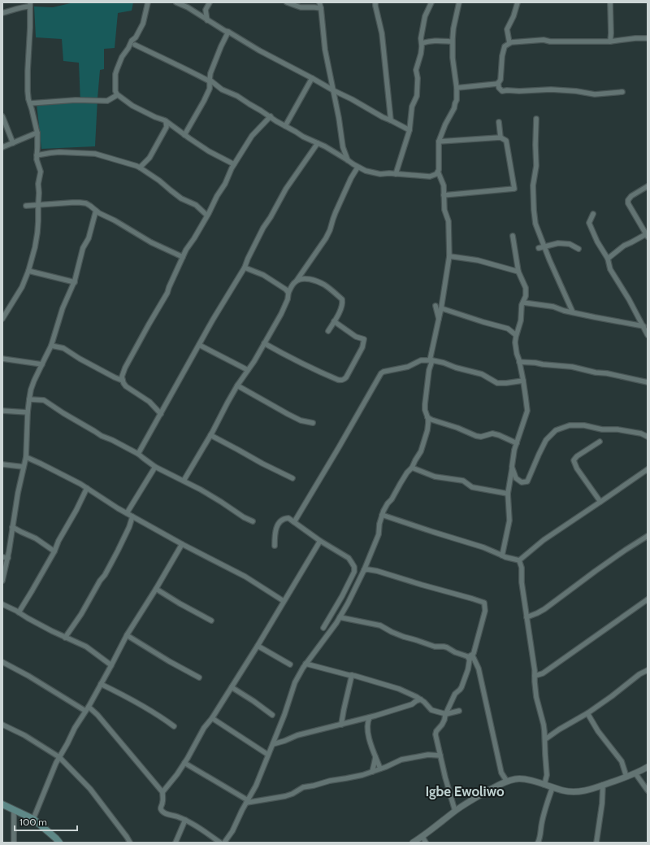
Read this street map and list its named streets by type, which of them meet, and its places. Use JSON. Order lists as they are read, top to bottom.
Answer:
{
  "districts": ["Igbe Ewoliwo"],
  "scale_bar": "100 m"
}
